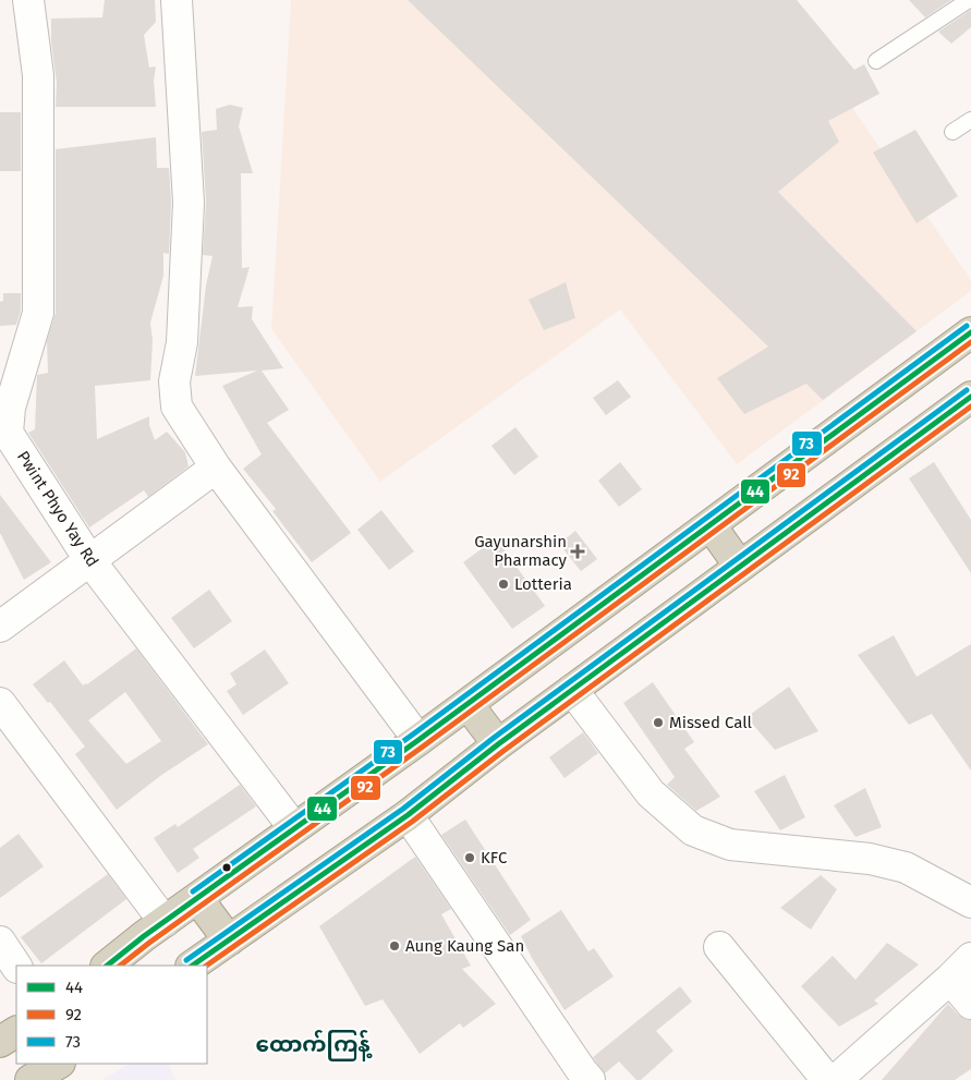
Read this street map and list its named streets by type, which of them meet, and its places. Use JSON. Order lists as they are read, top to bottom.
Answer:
{
  "streets": {
    "street": ["Pwint Phyo Yay Rd"]
  },
  "districts": ["ထောက်ကြန့်"],
  "places": {
    "health": ["Gayunarshin Pharmacy"],
    "other": [
      "Lotteria",
      "Missed Call",
      "KFC",
      "Aung Kaung San"
    ]
  },
  "lines": ["transit line 73", "transit line 44", "transit line 92"],
  "legend": ["44", "92", "73"]
}
